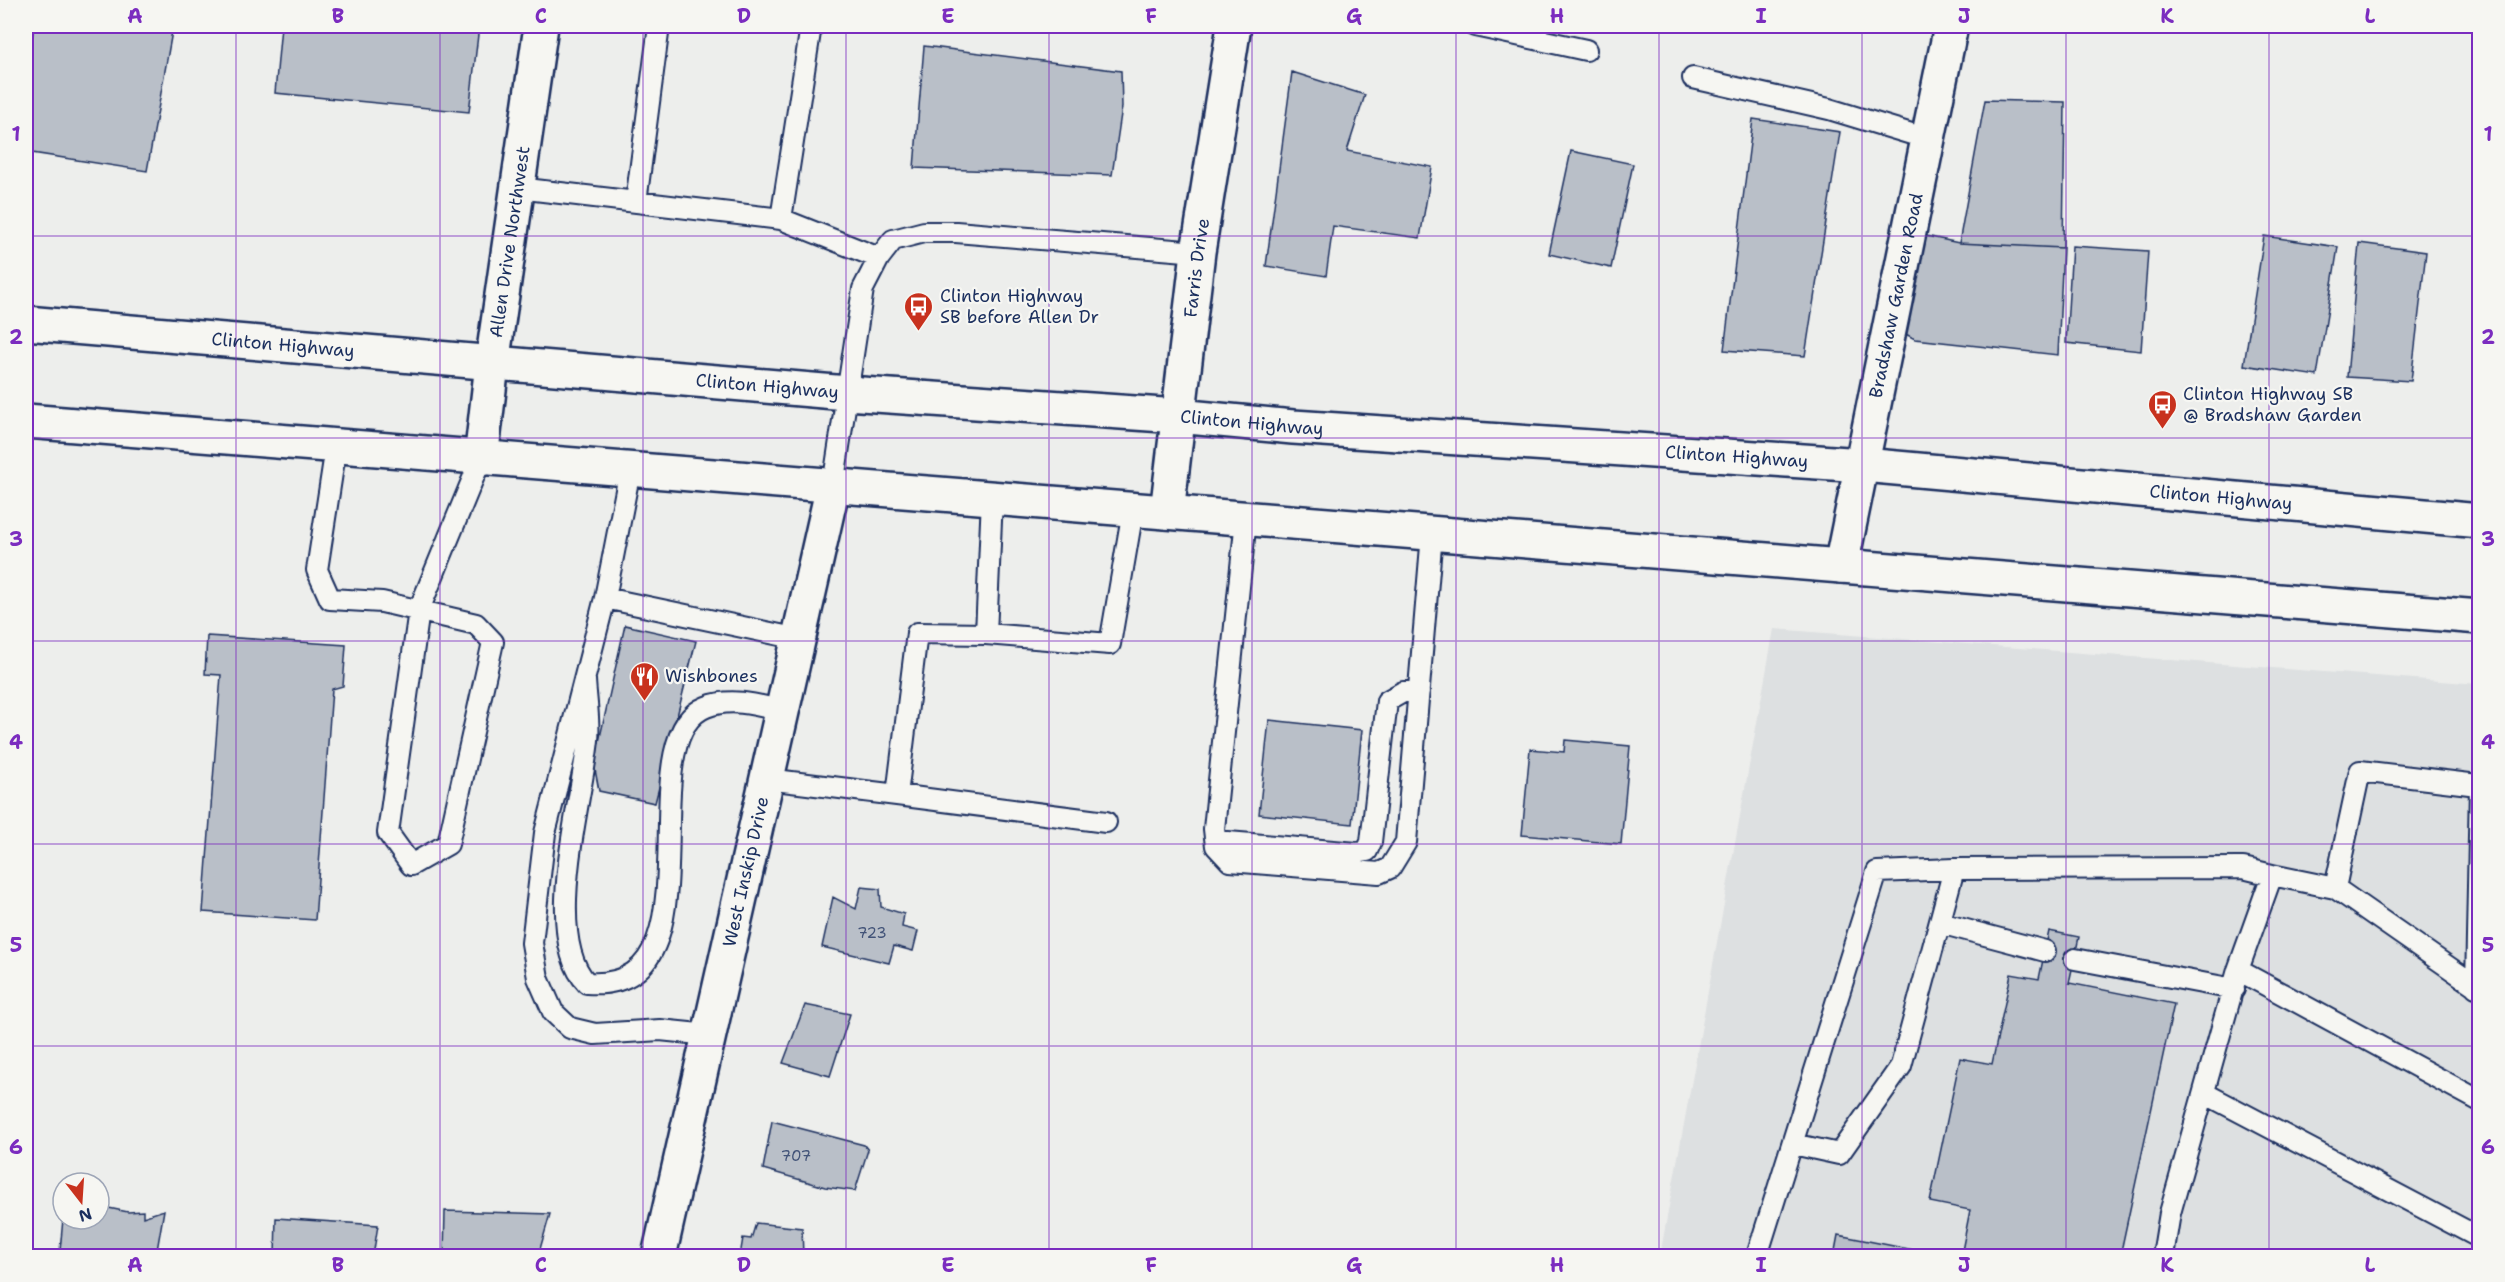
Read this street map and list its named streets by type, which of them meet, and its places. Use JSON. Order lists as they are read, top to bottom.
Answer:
{
  "streets": {
    "main road": [
      "Allen Drive Northwest",
      "Farris Drive",
      "Bradshaw Garden Road",
      "Clinton Highway",
      "West Inskip Drive"
    ]
  },
  "crossings": [
    ["Allen Drive Northwest", "Clinton Highway"],
    ["Farris Drive", "Clinton Highway"],
    ["Bradshaw Garden Road", "Clinton Highway"]
  ],
  "places": {
    "bus stop": ["Clinton Highway SB before Allen Dr", "Clinton Highway SB @ Bradshaw Garden"],
    "restaurant": ["Wishbones"]
  },
  "house_numbers": ["723", "707"],
  "north": "bottom",
  "grid": {
    "columns": [
      "A",
      "B",
      "C",
      "D",
      "E",
      "F",
      "G",
      "H",
      "I",
      "J",
      "K",
      "L"
    ],
    "rows": [
      "1",
      "2",
      "3",
      "4",
      "5",
      "6"
    ]
  }
}
